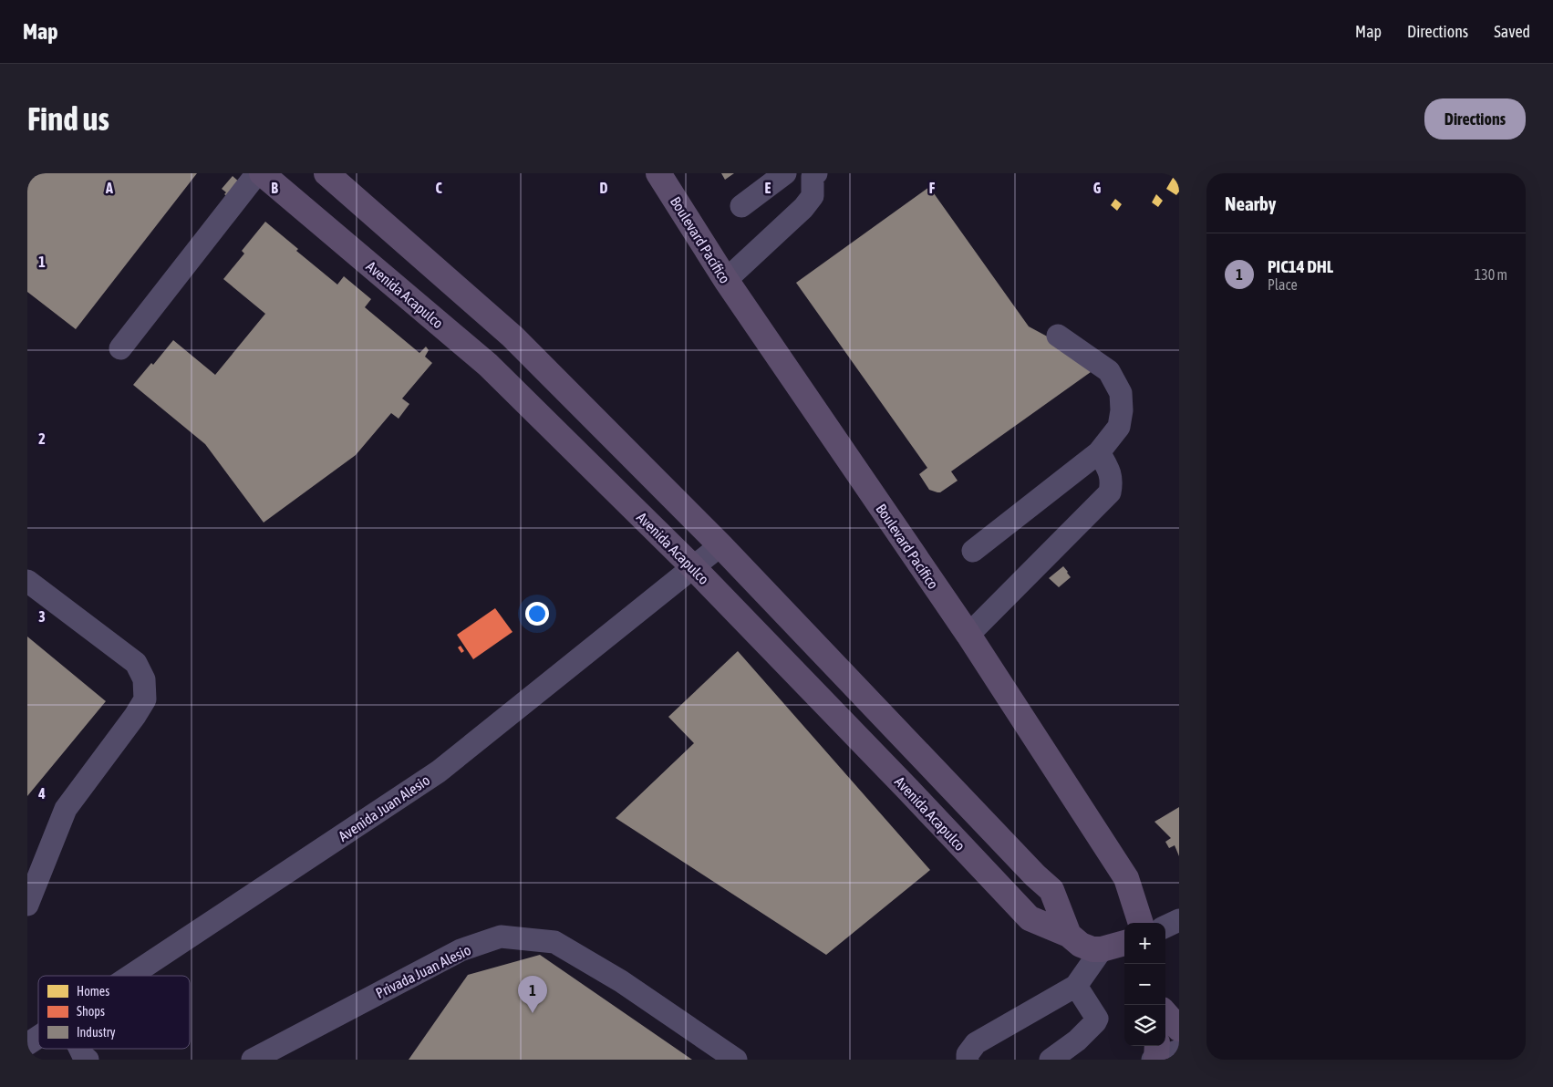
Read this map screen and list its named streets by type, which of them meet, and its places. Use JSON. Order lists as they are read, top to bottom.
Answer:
{
  "streets": {
    "main road": ["Boulevard Pacífico", "Avenida Acapulco"],
    "street": ["Avenida Juan Alesio", "Privada Juan Alesio"]
  },
  "crossings": [
    ["Avenida Acapulco", "Avenida Juan Alesio"]
  ],
  "legend": ["Homes", "Shops", "Industry"],
  "page": {
    "header": "Map",
    "nav": ["Map", "Directions", "Saved"],
    "buttons": "Directions",
    "title": "Find us",
    "heading": "Nearby",
    "list": [
      {
        "mark": "1",
        "name": "PIC14 DHL",
        "note": "Place",
        "value": "130 m"
      }
    ],
    "map_buttons": ["+", "−"],
    "pins": "1"
  },
  "grid": {
    "columns": [
      "A",
      "B",
      "C",
      "D",
      "E",
      "F",
      "G"
    ],
    "rows": [
      "1",
      "2",
      "3",
      "4"
    ]
  }
}
